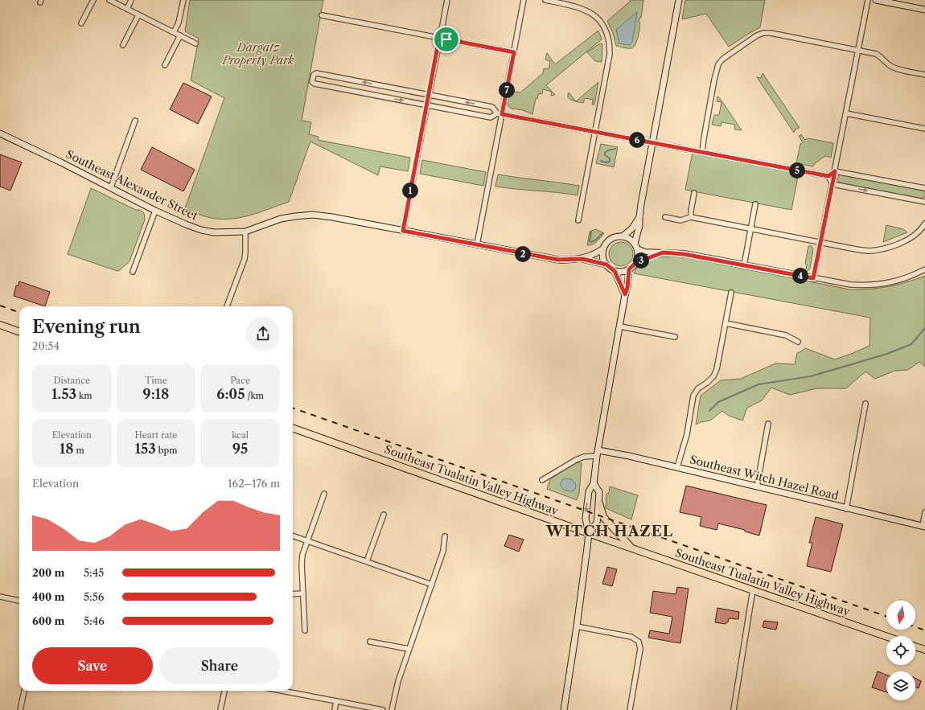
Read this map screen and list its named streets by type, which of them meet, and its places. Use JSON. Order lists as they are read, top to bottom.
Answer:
{
  "streets": {
    "main road": ["Southeast Tualatin Valley Highway"],
    "street": ["Southeast Alexander Street", "Southeast Witch Hazel Road"]
  },
  "districts": ["WITCH HAZEL"],
  "parks": ["Dargatz Property Park"],
  "north": "bottom",
  "page": {
    "pins": [
      "7",
      "6",
      "5",
      "1",
      "2",
      "3",
      "4"
    ],
    "heading": ["Evening run", "20:54"],
    "stats": [
      ["Distance", "1.53 km"],
      ["Time", "9:18"],
      ["Pace", "6:05 /km"],
      ["Elevation", "18 m"],
      ["Heart rate", "153 bpm"],
      ["kcal", "95"]
    ],
    "chart": ["Elevation", "162–176 m"],
    "list": [
      {
        "name": "200 m",
        "note": "5:45"
      },
      {
        "name": "400 m",
        "note": "5:56"
      },
      {
        "name": "600 m",
        "note": "5:46"
      }
    ],
    "buttons": ["Save", "Share"]
  }
}
